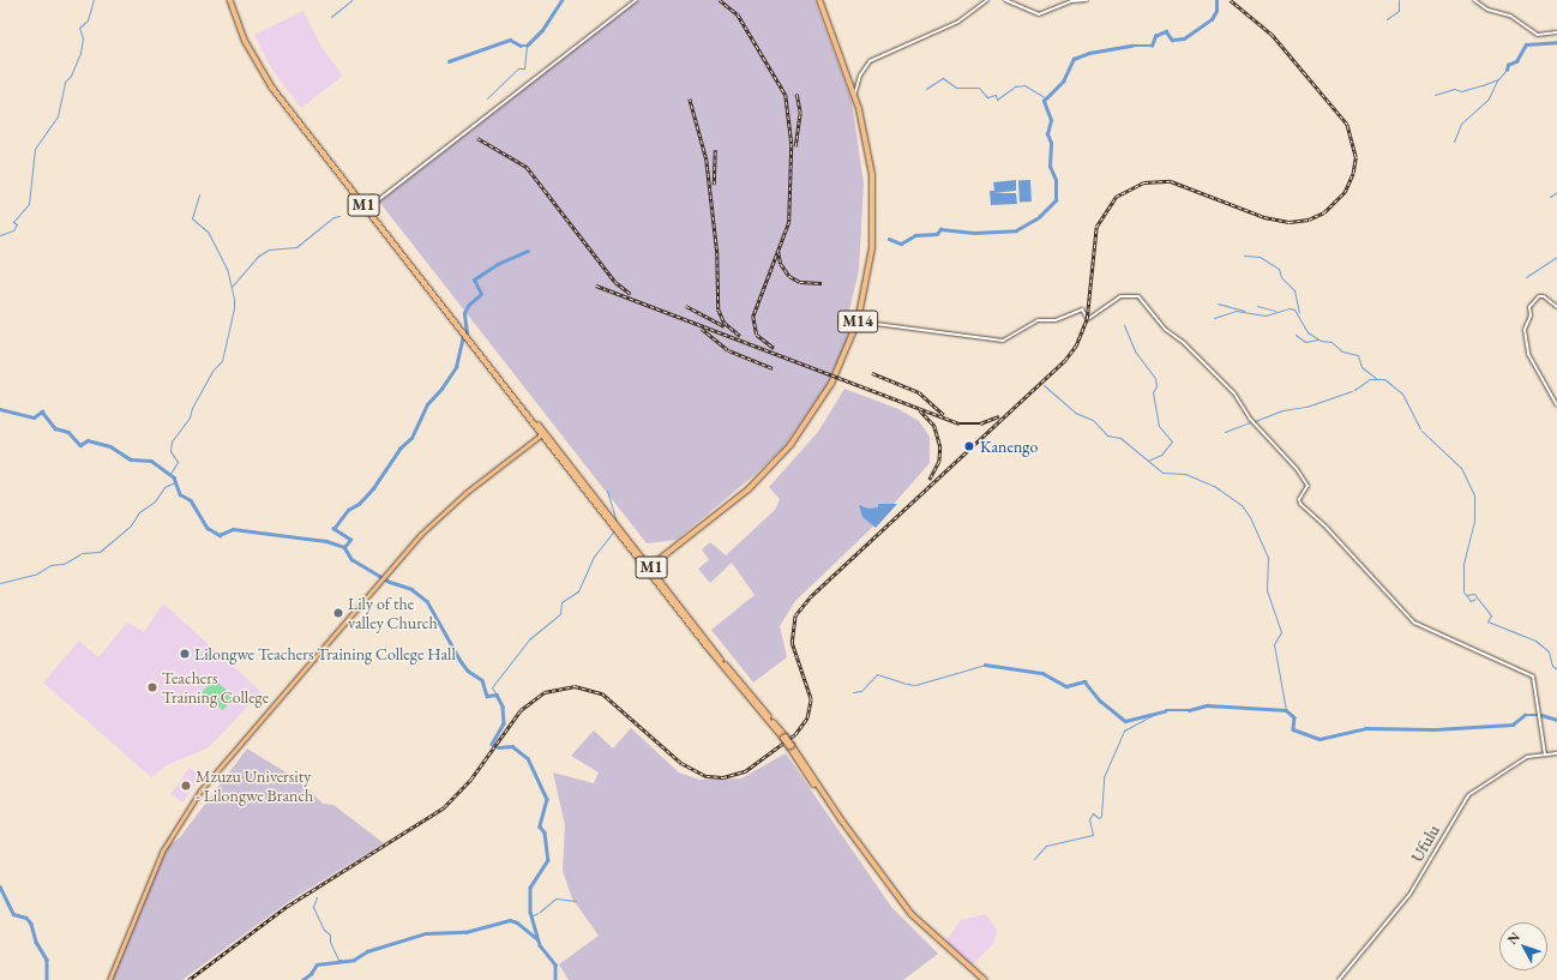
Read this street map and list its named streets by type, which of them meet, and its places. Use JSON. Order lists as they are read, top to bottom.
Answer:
{
  "streets": {
    "highway": ["M1", "M14"],
    "street": ["Ufulu"]
  },
  "crossings": [
    ["M1", "M14"]
  ],
  "places": [
    "Kanengo",
    "Lily of the valley Church",
    "Lilongwe Teachers Training College Hall",
    "Teachers Training College",
    "Mzuzu University - Lilongwe Branch"
  ],
  "north": "top left"
}
